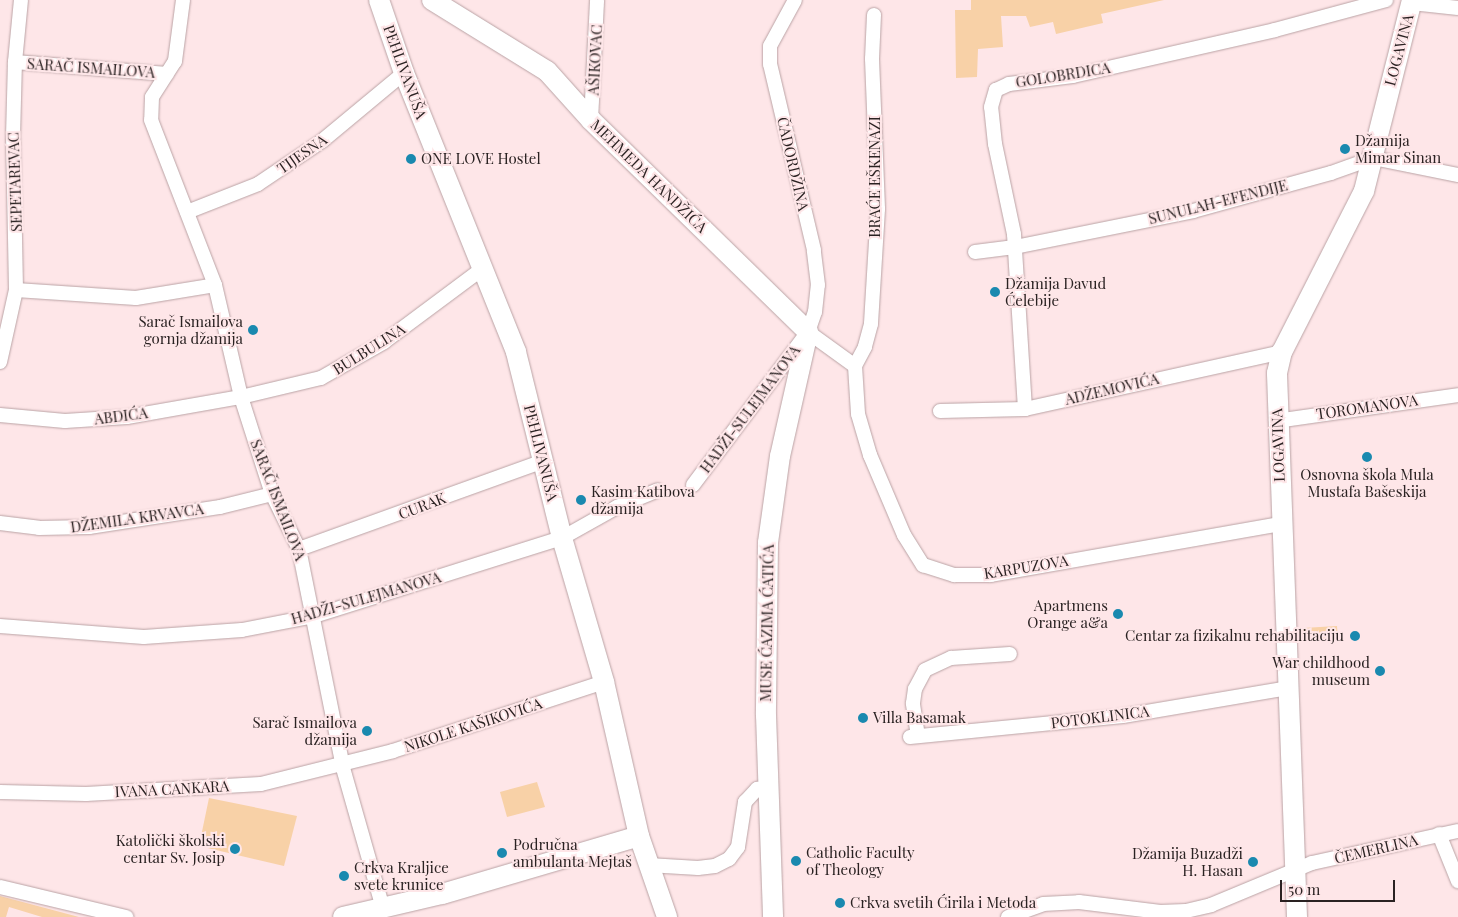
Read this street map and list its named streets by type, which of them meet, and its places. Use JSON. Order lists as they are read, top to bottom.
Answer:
{
  "streets": {
    "street": [
      "LOGAVINA",
      "AŠIKOVAC",
      "SARAČ ISMAILOVA",
      "PEHLIVANUŠA",
      "GOLOBRDICA",
      "TIJESNA",
      "ČADORDŽINA",
      "MEHMEDA HANDŽIĆA",
      "BRAĆE EŠKENAZI",
      "SEPETAREVAC",
      "SUNULAH-EFENDIJE",
      "BULBULINA",
      "ADŽEMOVIĆA",
      "TOROMANOVA",
      "HADŽI-SULEJMANOVA",
      "ABDIĆA",
      "CURAK",
      "DŽEMILA KRVAVCA",
      "KARPUZOVA",
      "MUSE ĆAZIMA ĆATIĆA",
      "POTOKLINICA",
      "NIKOLE KAŠIKOVIĆA",
      "IVANA CANKARA",
      "ČEMERLINA"
    ]
  },
  "crossings": [
    ["LOGAVINA", "SUNULAH-EFENDIJE"],
    ["LOGAVINA", "ADŽEMOVIĆA"],
    ["LOGAVINA", "TOROMANOVA"],
    ["LOGAVINA", "KARPUZOVA"],
    ["LOGAVINA", "POTOKLINICA"],
    ["LOGAVINA", "ČEMERLINA"],
    ["AŠIKOVAC", "MEHMEDA HANDŽIĆA"],
    ["SARAČ ISMAILOVA", "TIJESNA"],
    ["SARAČ ISMAILOVA", "SEPETAREVAC"],
    ["SARAČ ISMAILOVA", "BULBULINA"],
    ["SARAČ ISMAILOVA", "HADŽI-SULEJMANOVA"],
    ["SARAČ ISMAILOVA", "ABDIĆA"],
    ["SARAČ ISMAILOVA", "CURAK"],
    ["SARAČ ISMAILOVA", "DŽEMILA KRVAVCA"],
    ["SARAČ ISMAILOVA", "NIKOLE KAŠIKOVIĆA"],
    ["SARAČ ISMAILOVA", "IVANA CANKARA"],
    ["PEHLIVANUŠA", "TIJESNA"],
    ["PEHLIVANUŠA", "BULBULINA"],
    ["PEHLIVANUŠA", "HADŽI-SULEJMANOVA"],
    ["PEHLIVANUŠA", "CURAK"],
    ["PEHLIVANUŠA", "NIKOLE KAŠIKOVIĆA"],
    ["GOLOBRDICA", "SUNULAH-EFENDIJE"],
    ["GOLOBRDICA", "ADŽEMOVIĆA"],
    ["ČADORDŽINA", "MEHMEDA HANDŽIĆA"],
    ["ČADORDŽINA", "HADŽI-SULEJMANOVA"],
    ["ČADORDŽINA", "MUSE ĆAZIMA ĆATIĆA"],
    ["MEHMEDA HANDŽIĆA", "BRAĆE EŠKENAZI"],
    ["MEHMEDA HANDŽIĆA", "HADŽI-SULEJMANOVA"],
    ["MEHMEDA HANDŽIĆA", "KARPUZOVA"],
    ["MEHMEDA HANDŽIĆA", "MUSE ĆAZIMA ĆATIĆA"],
    ["BRAĆE EŠKENAZI", "KARPUZOVA"],
    ["BULBULINA", "ABDIĆA"],
    ["HADŽI-SULEJMANOVA", "MUSE ĆAZIMA ĆATIĆA"],
    ["NIKOLE KAŠIKOVIĆA", "IVANA CANKARA"]
  ],
  "places": [
    "Džamija Mimar Sinan",
    "ONE LOVE Hostel",
    "Džamija Davud Ćelebije",
    "Sarač Ismailova gornja džamija",
    "Osnovna škola Mula Mustafa Bašeskija",
    "Kasim Katibova džamija",
    "Apartmens Orange a&a",
    "Centar za fizikalnu rehabilitaciju",
    "War childhood museum",
    "Villa Basamak",
    "Sarač Ismailova džamija",
    "Katolički školski centar Sv. Josip",
    "Područna ambulanta Mejtaš",
    "Catholic Faculty of Theology",
    "Džamija Buzadži H. Hasan",
    "Crkva Kraljice svete krunice",
    "Crkva svetih Ćirila i Metoda"
  ],
  "scale_bar": "50 m"
}
